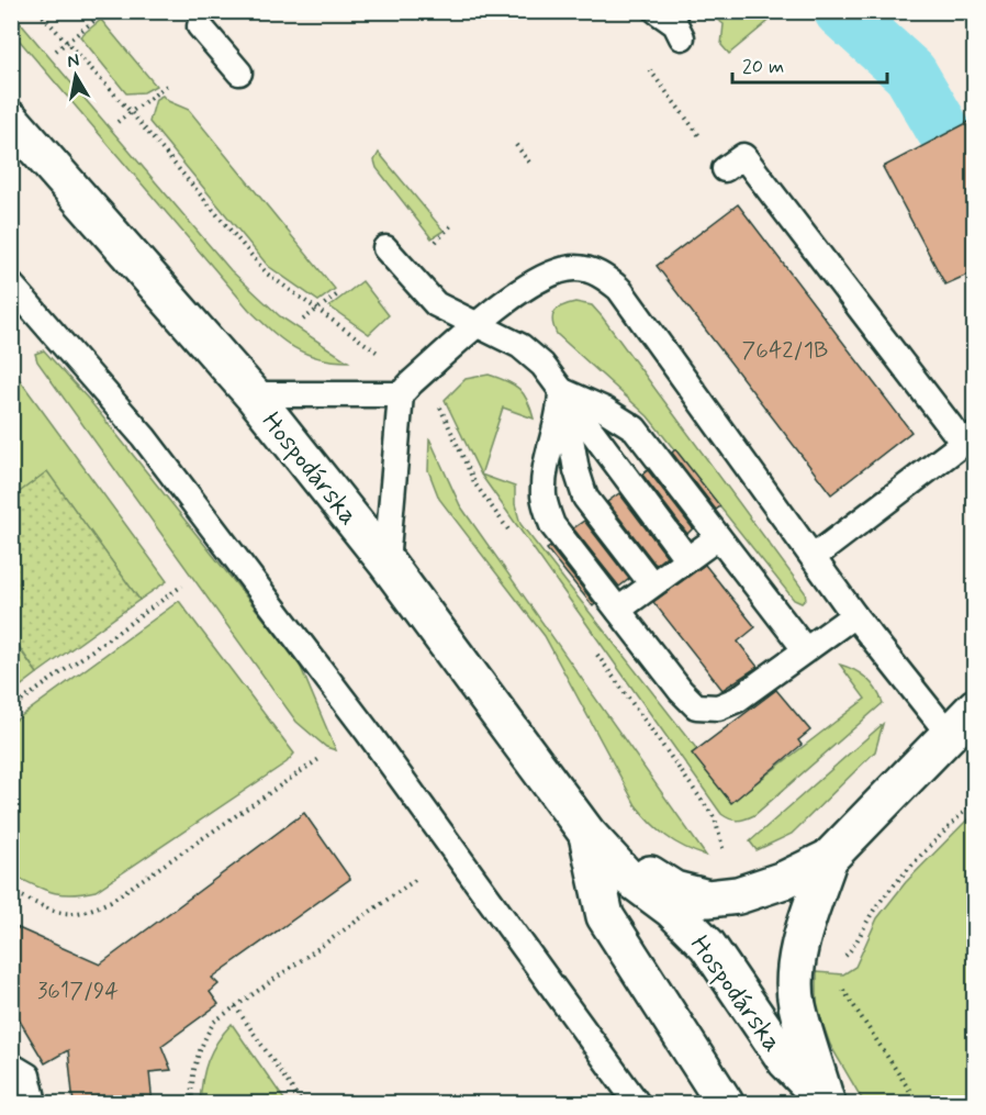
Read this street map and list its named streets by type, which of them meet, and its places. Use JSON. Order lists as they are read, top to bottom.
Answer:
{
  "streets": {
    "street": ["Hospodárska"]
  },
  "house_numbers": ["7642/1B", "3617/94"],
  "scale_bar": "20 m",
  "north": "top"
}
